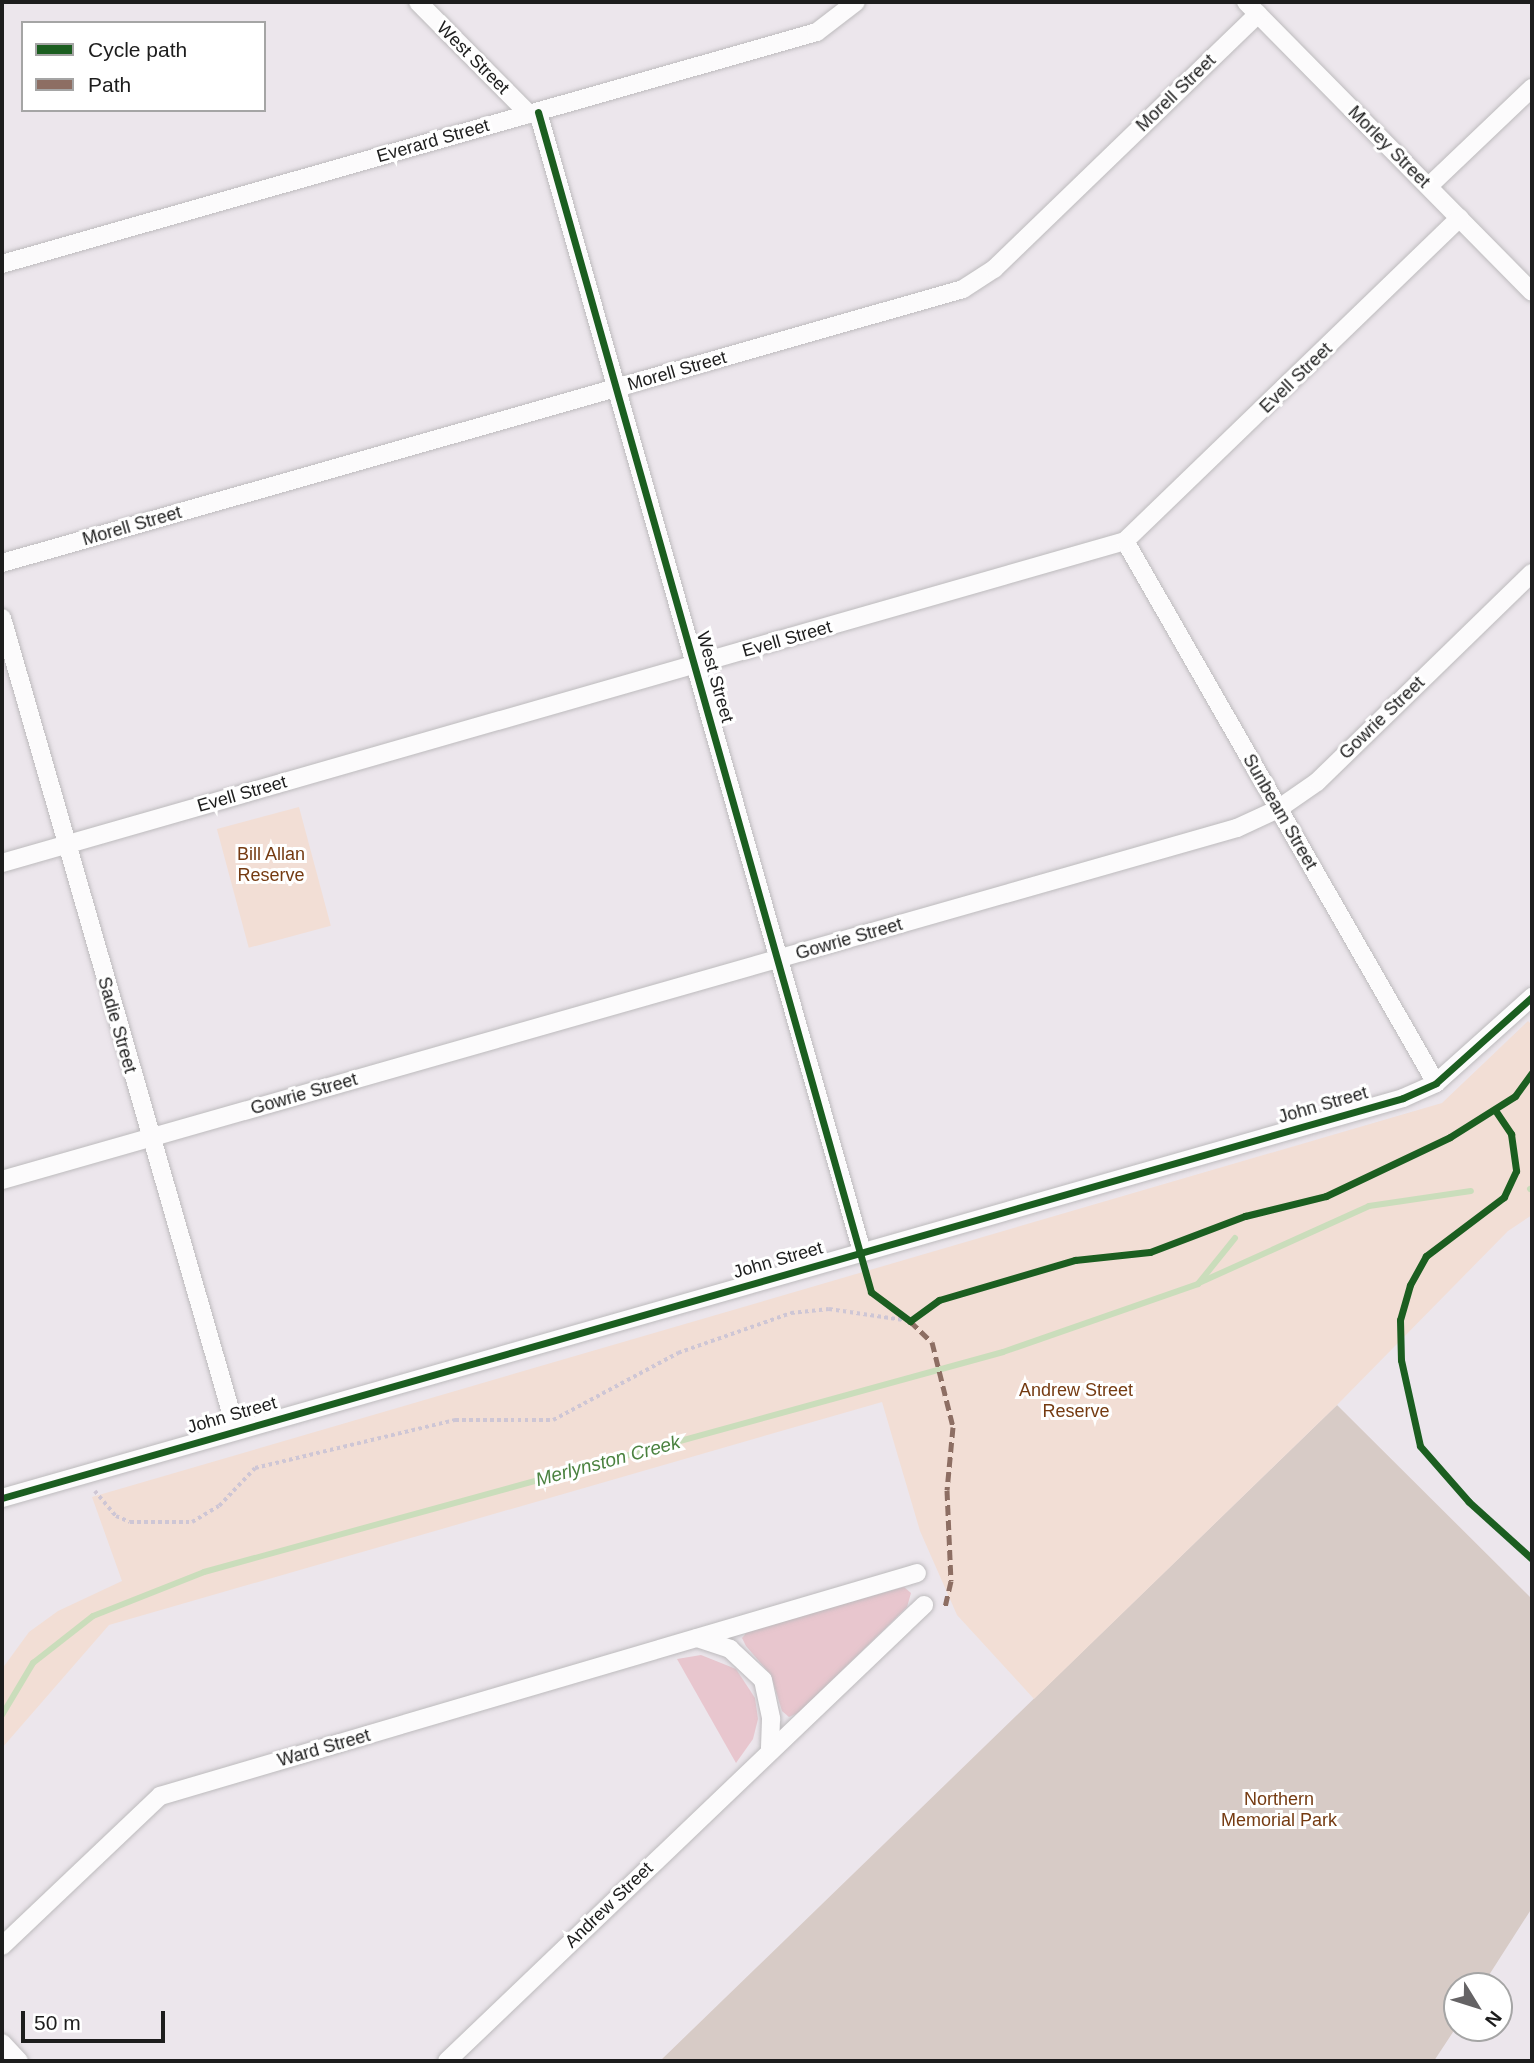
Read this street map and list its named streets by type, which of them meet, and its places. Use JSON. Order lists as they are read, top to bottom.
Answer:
{
  "streets": {
    "street": [
      "West Street",
      "Morell Street",
      "Everard Street",
      "Morley Street",
      "Evell Street",
      "Gowrie Street",
      "Sunbeam Street",
      "Sadie Street",
      "John Street",
      "Ward Street",
      "Andrew Street"
    ]
  },
  "crossings": [
    ["West Street", "Morell Street"],
    ["West Street", "Everard Street"],
    ["West Street", "Evell Street"],
    ["West Street", "Gowrie Street"],
    ["West Street", "John Street"],
    ["Morell Street", "Morley Street"],
    ["Morley Street", "Evell Street"],
    ["Evell Street", "Sunbeam Street"],
    ["Evell Street", "Sadie Street"],
    ["Gowrie Street", "Sunbeam Street"],
    ["Gowrie Street", "Sadie Street"],
    ["Sunbeam Street", "John Street"],
    ["Sadie Street", "John Street"]
  ],
  "water": ["Merlynston Creek"],
  "parks": ["Bill Allan Reserve", "Andrew Street Reserve", "Northern Memorial Park"],
  "legend": ["Cycle path", "Path"],
  "scale_bar": "50 m",
  "north": "bottom right"
}
